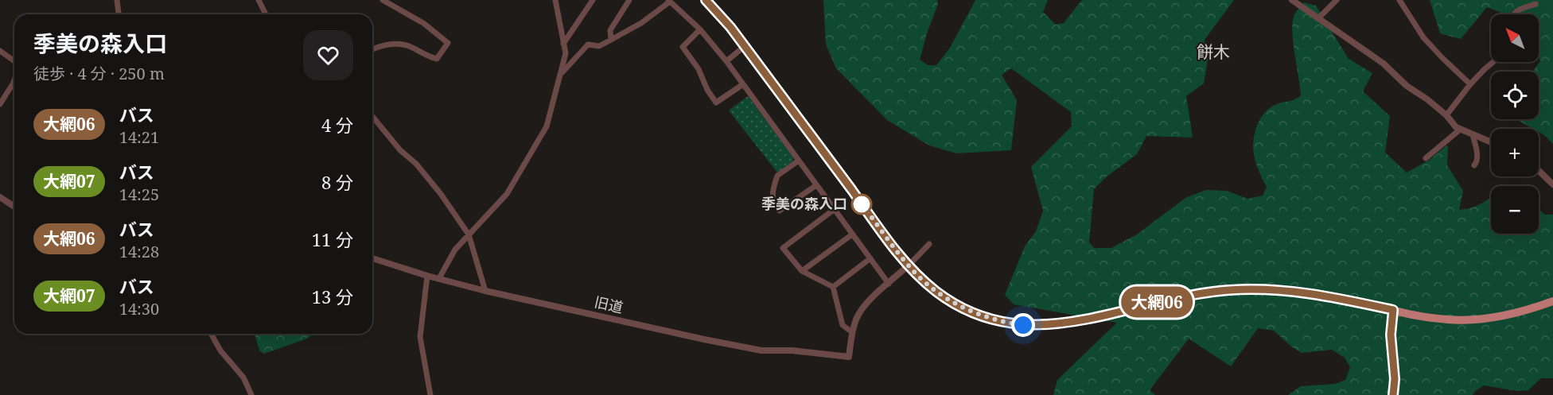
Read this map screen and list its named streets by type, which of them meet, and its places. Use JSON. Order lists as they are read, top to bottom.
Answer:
{
  "streets": {
    "street": ["旧道"]
  },
  "districts": ["餅木"],
  "places": ["季美の森入口"],
  "lines": ["bus line 大網06"],
  "north": "top left",
  "page": {
    "on_map": "大網06",
    "map_buttons": ["+", "−"],
    "heading": ["季美の森入口", "徒歩 · 4 分 · 250 m"],
    "list": [
      {
        "mark": "大網06",
        "name": "バス",
        "note": "14:21",
        "value": "4 分"
      },
      {
        "mark": "大網07",
        "name": "バス",
        "note": "14:25",
        "value": "8 分"
      },
      {
        "mark": "大網06",
        "name": "バス",
        "note": "14:28",
        "value": "11 分"
      },
      {
        "mark": "大網07",
        "name": "バス",
        "note": "14:30",
        "value": "13 分"
      }
    ]
  }
}
